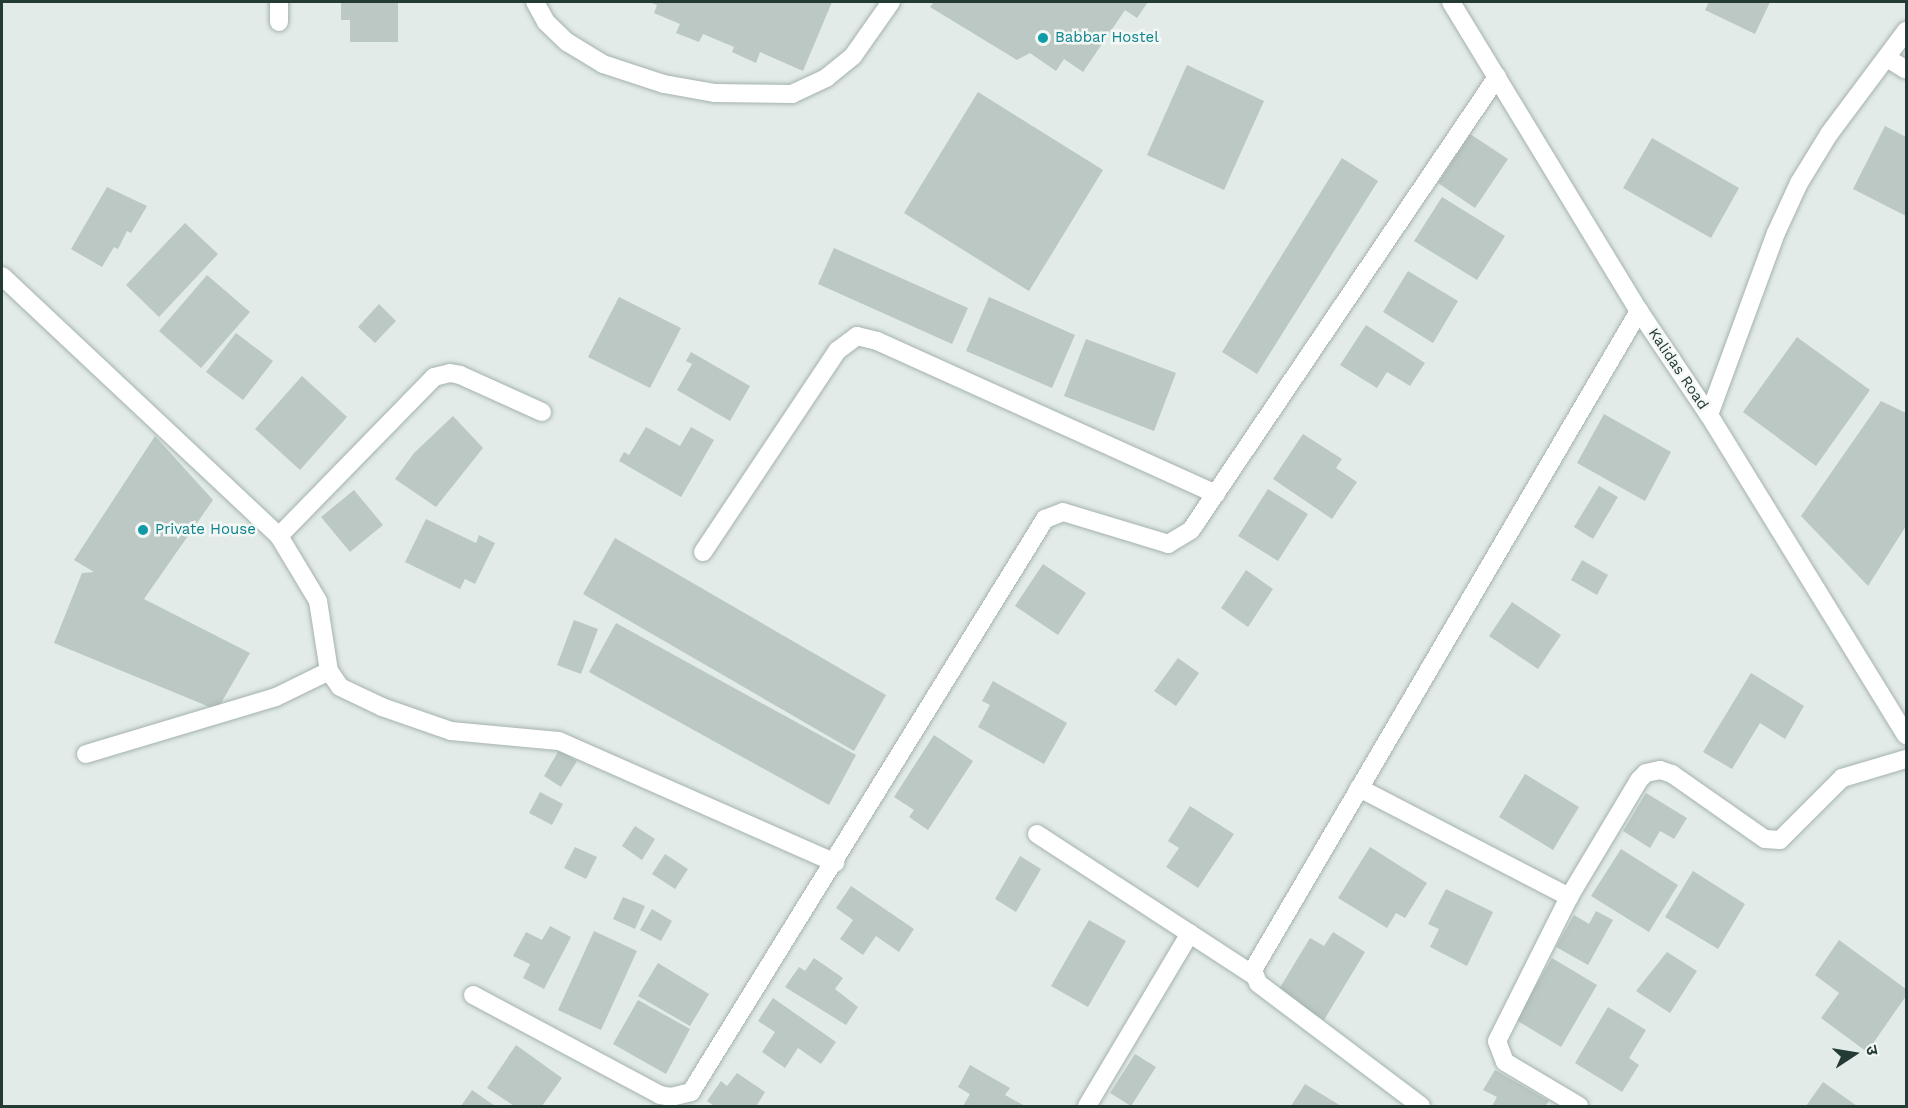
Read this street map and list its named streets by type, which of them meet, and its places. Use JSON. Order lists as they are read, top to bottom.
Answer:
{
  "streets": {
    "street": ["Kalidas Road"]
  },
  "places": ["Babbar Hostel", "Private House"],
  "north": "right"
}
